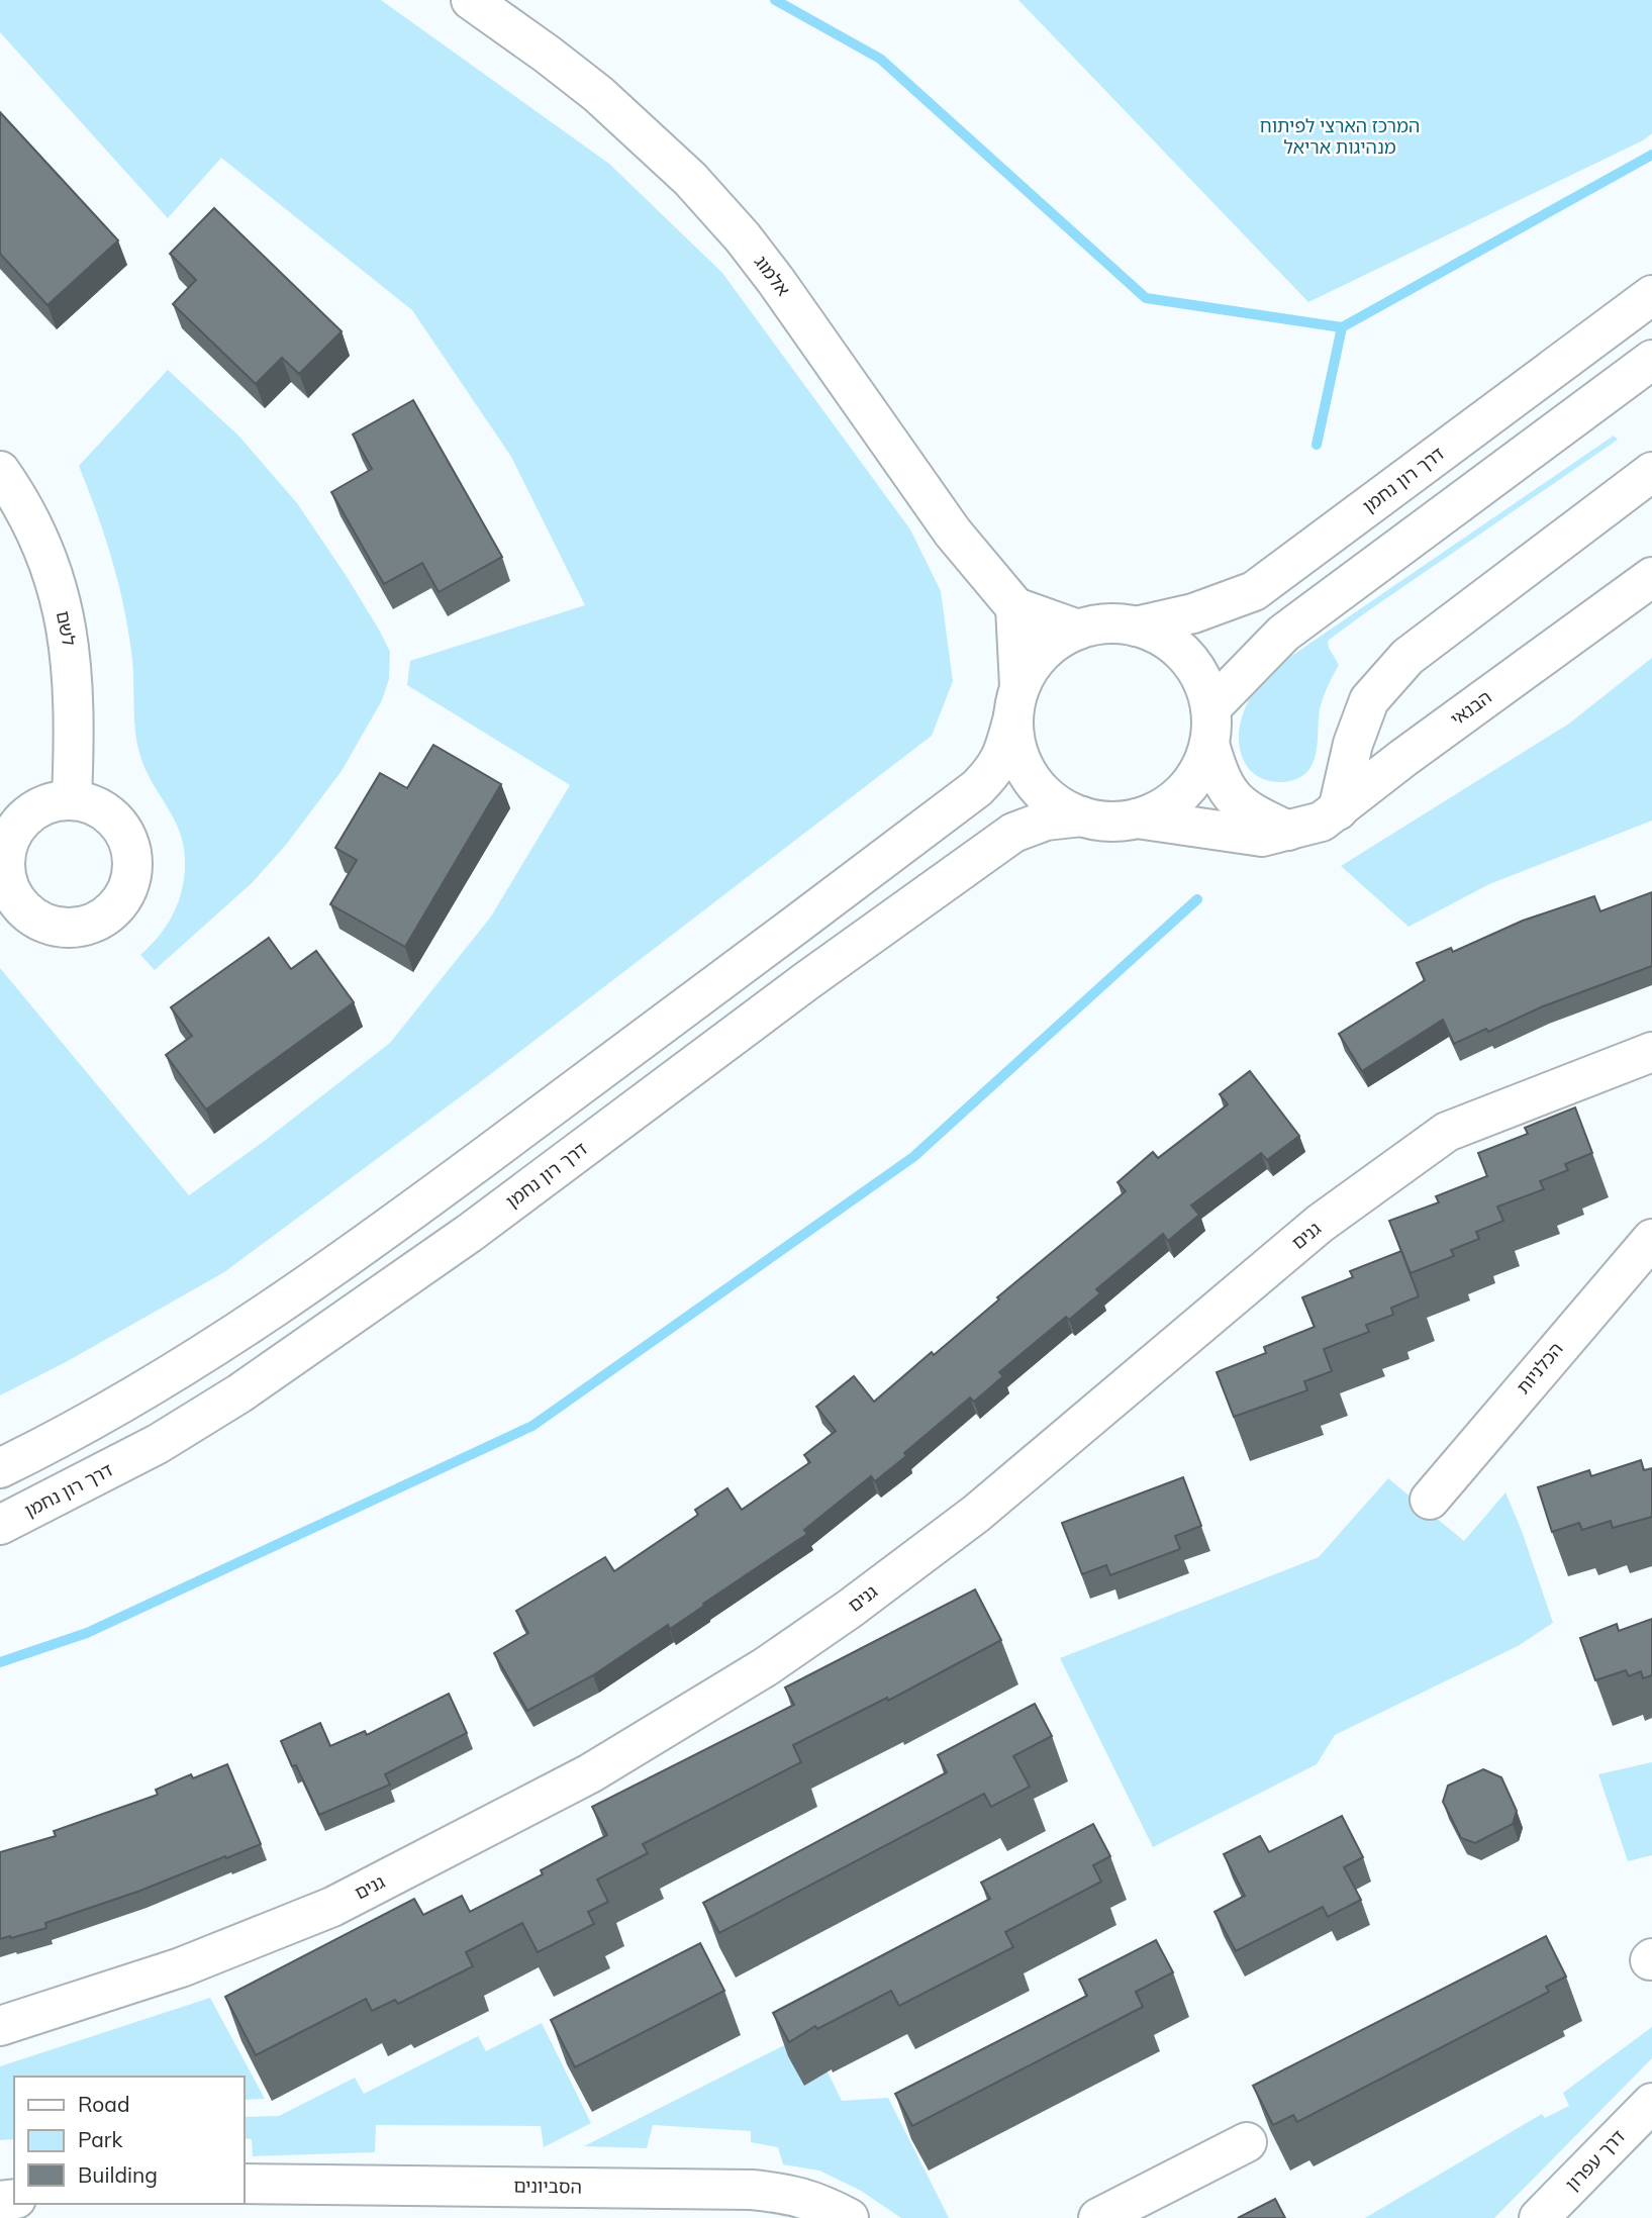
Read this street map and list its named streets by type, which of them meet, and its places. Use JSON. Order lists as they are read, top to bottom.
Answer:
{
  "streets": {
    "street": [
      "אלמוג",
      "דרך רון נחמן",
      "לשם",
      "הבנאי",
      "גנים",
      "הכלניות",
      "דרך עפרון",
      "הסביונים"
    ]
  },
  "crossings": [
    ["דרך רון נחמן", "הבנאי"]
  ],
  "parks": ["המרכז הארצי לפיתוח מנהיגות אריאל"],
  "legend": ["Road", "Park", "Building"]
}
